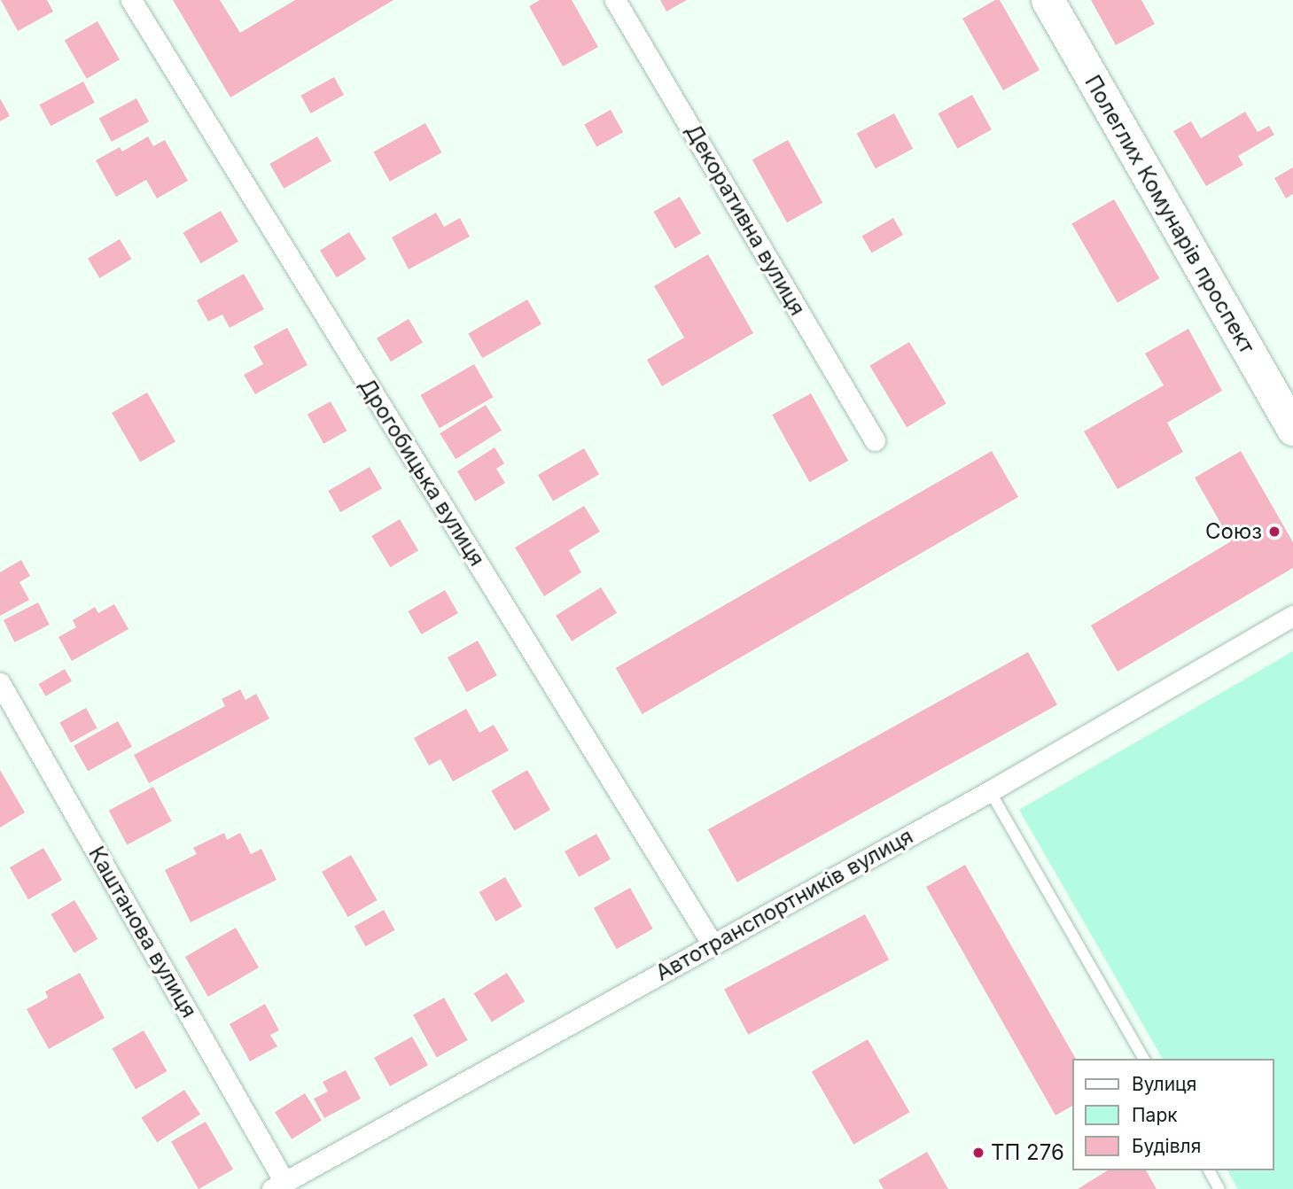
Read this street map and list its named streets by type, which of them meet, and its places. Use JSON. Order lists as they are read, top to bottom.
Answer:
{
  "streets": {
    "main road": ["Полеглих Комунарів проспект"],
    "street": [
      "Декоративна вулиця",
      "Дрогобицька вулиця",
      "Автотранспортників вулиця",
      "Каштанова вулиця"
    ]
  },
  "crossings": [
    ["Дрогобицька вулиця", "Автотранспортників вулиця"],
    ["Автотранспортників вулиця", "Каштанова вулиця"]
  ],
  "places": ["Союз", "ТП 276"],
  "legend": ["Вулиця", "Парк", "Будівля"]
}
